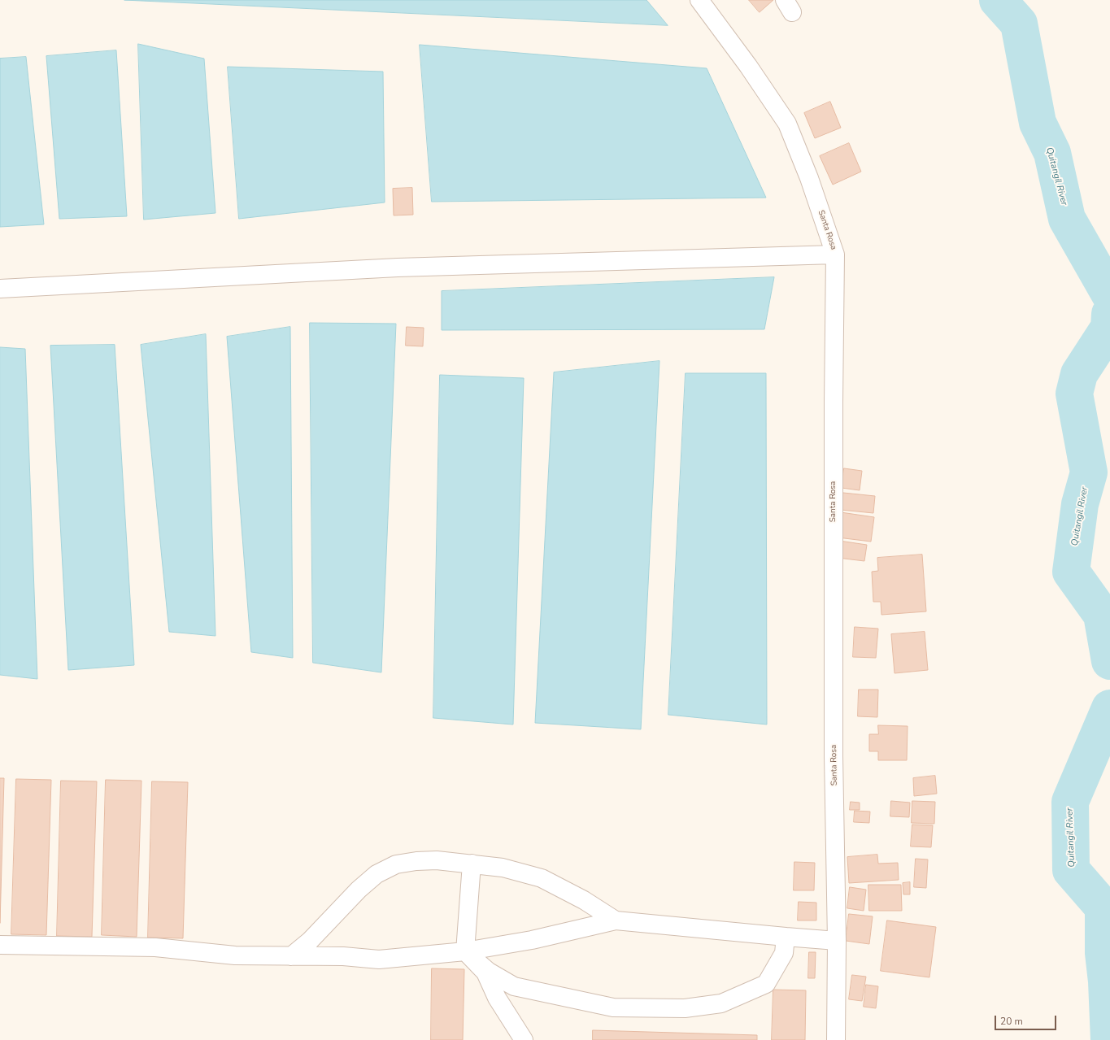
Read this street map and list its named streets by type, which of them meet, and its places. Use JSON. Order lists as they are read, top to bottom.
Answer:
{
  "streets": {
    "street": ["Santa Rosa"]
  },
  "water": ["Quitangil River"],
  "scale_bar": "20 m"
}
